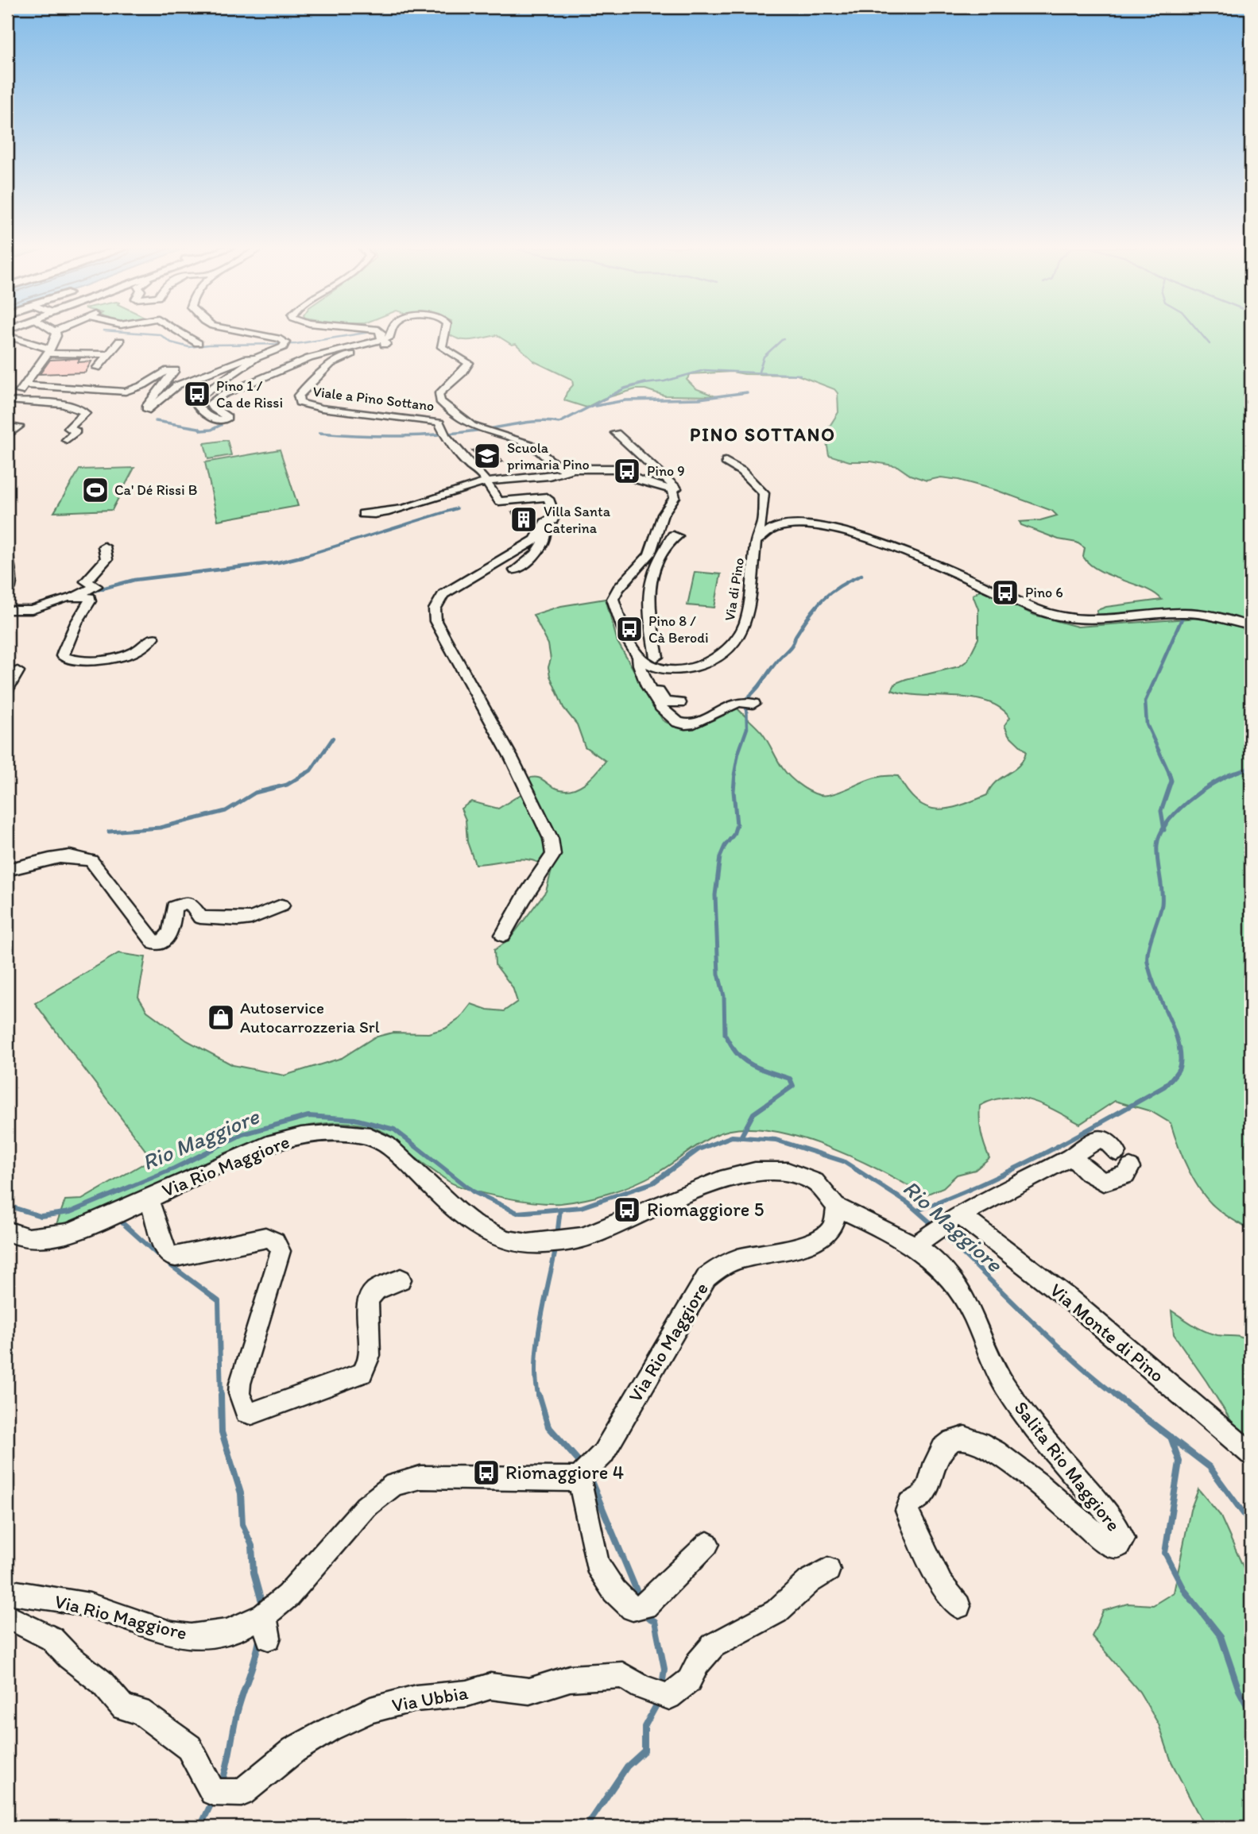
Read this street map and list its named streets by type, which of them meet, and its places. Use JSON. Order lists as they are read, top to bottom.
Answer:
{
  "streets": {
    "street": [
      "Viale a Pino Sottano",
      "Via di Pino",
      "Via Rio Maggiore",
      "Via Monte di Pino",
      "Salita Rio Maggiore",
      "Via Ubbia"
    ]
  },
  "crossings": [
    ["Via Rio Maggiore", "Salita Rio Maggiore"]
  ],
  "districts": ["PINO SOTTANO"],
  "water": ["Rio Maggiore"],
  "places": {
    "bus stop": [
      "Pino 1 / Ca de Rissi",
      "Pino 9",
      "Pino 6",
      "Pino 8 / Cà Berodi",
      "Riomaggiore 5",
      "Riomaggiore 4"
    ],
    "school or university": ["Scuola primaria Pino"],
    "sports": ["Ca' Dé Rissi B"],
    "building": ["Villa Santa Caterina"],
    "shop": ["Autoservice Autocarrozzeria Srl"]
  }
}
